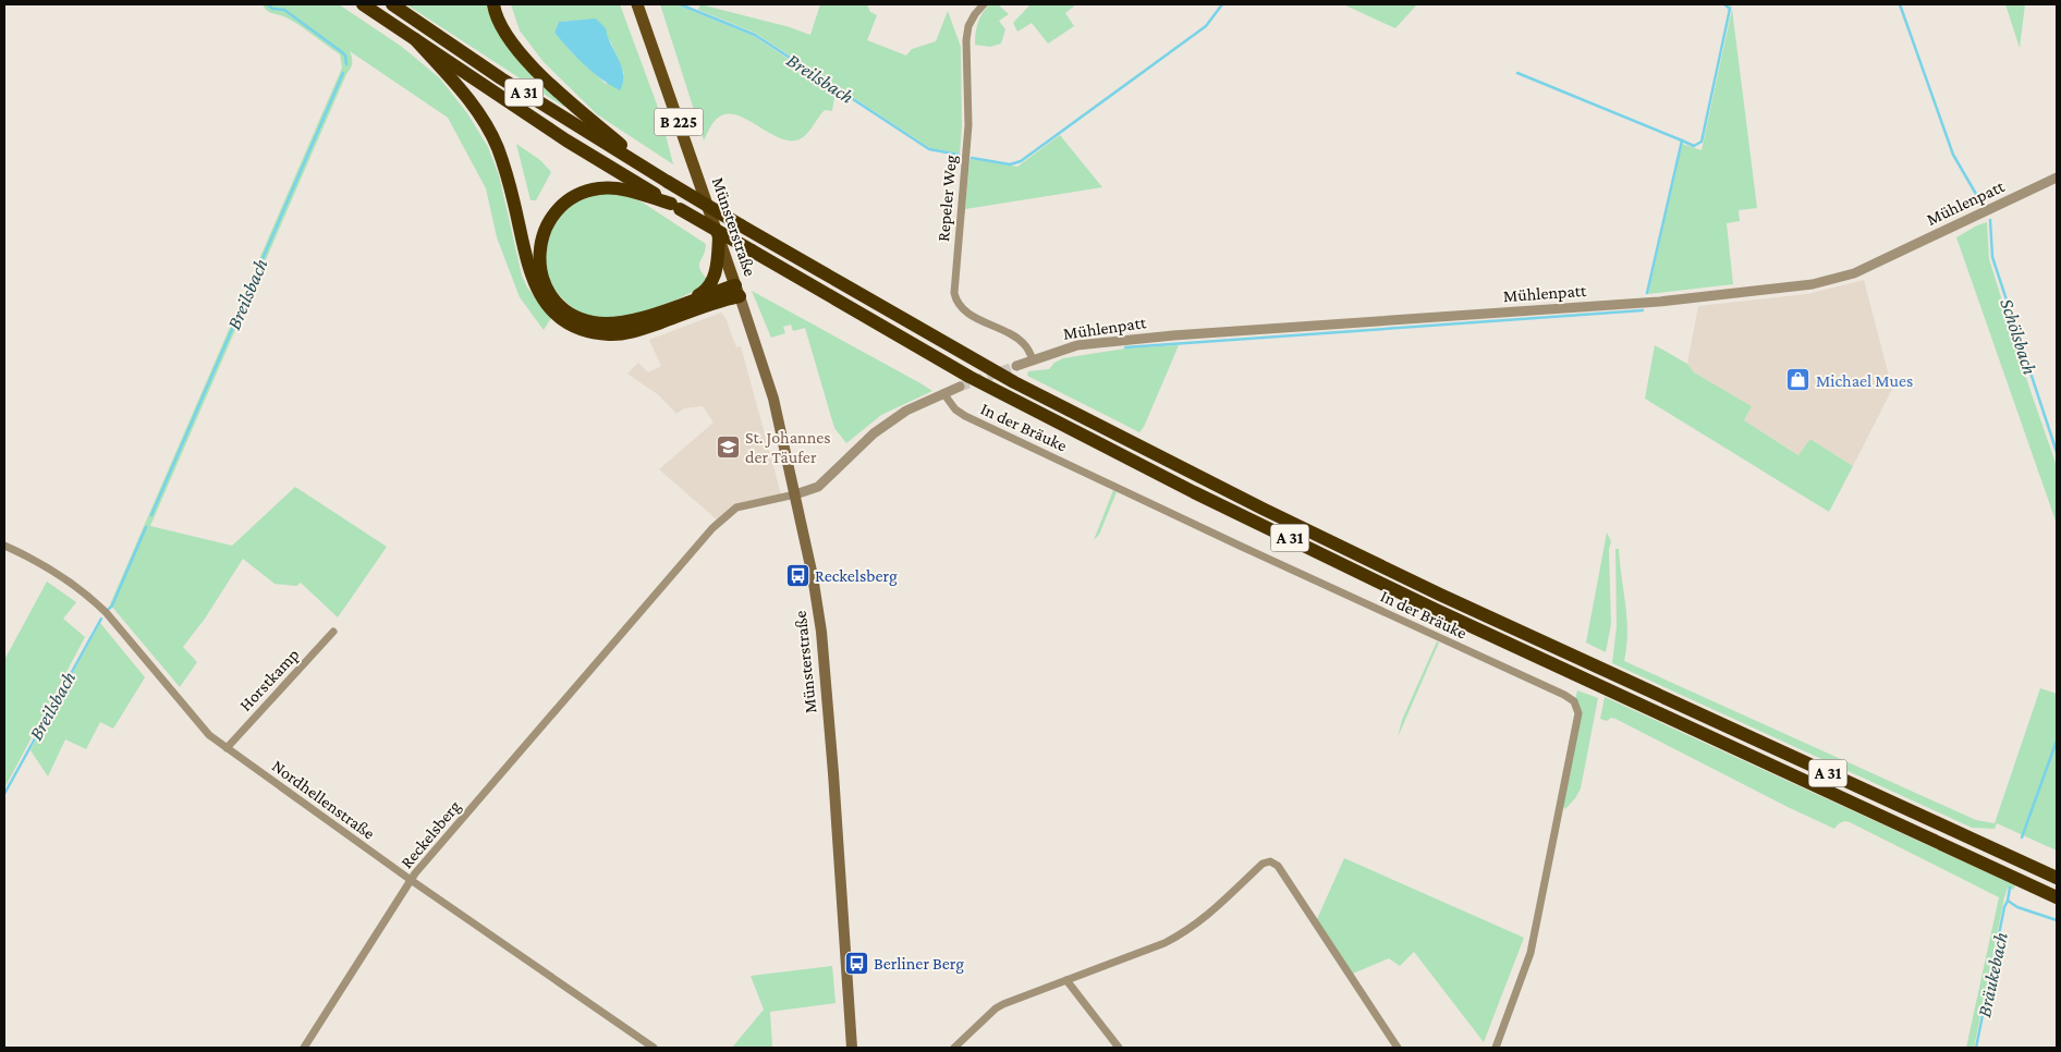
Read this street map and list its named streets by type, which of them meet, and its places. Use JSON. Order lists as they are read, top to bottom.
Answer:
{
  "streets": {
    "highway": ["A 31"],
    "main road": ["B 225", "Münsterstraße"],
    "street": [
      "Repeler Weg",
      "Mühlenpatt",
      "In der Bräuke",
      "Horstkamp",
      "Nordhellenstraße",
      "Reckelsberg"
    ]
  },
  "crossings": [
    ["Repeler Weg", "Mühlenpatt"],
    ["Münsterstraße", "Reckelsberg"],
    ["Horstkamp", "Nordhellenstraße"],
    ["Nordhellenstraße", "Reckelsberg"]
  ],
  "water": ["Breilsbach", "Schölsbach", "Bräukebach"],
  "places": {
    "shop": ["Michael Mues"],
    "school or university": ["St. Johannes der Täufer"],
    "bus stop": ["Reckelsberg", "Berliner Berg"]
  }
}
